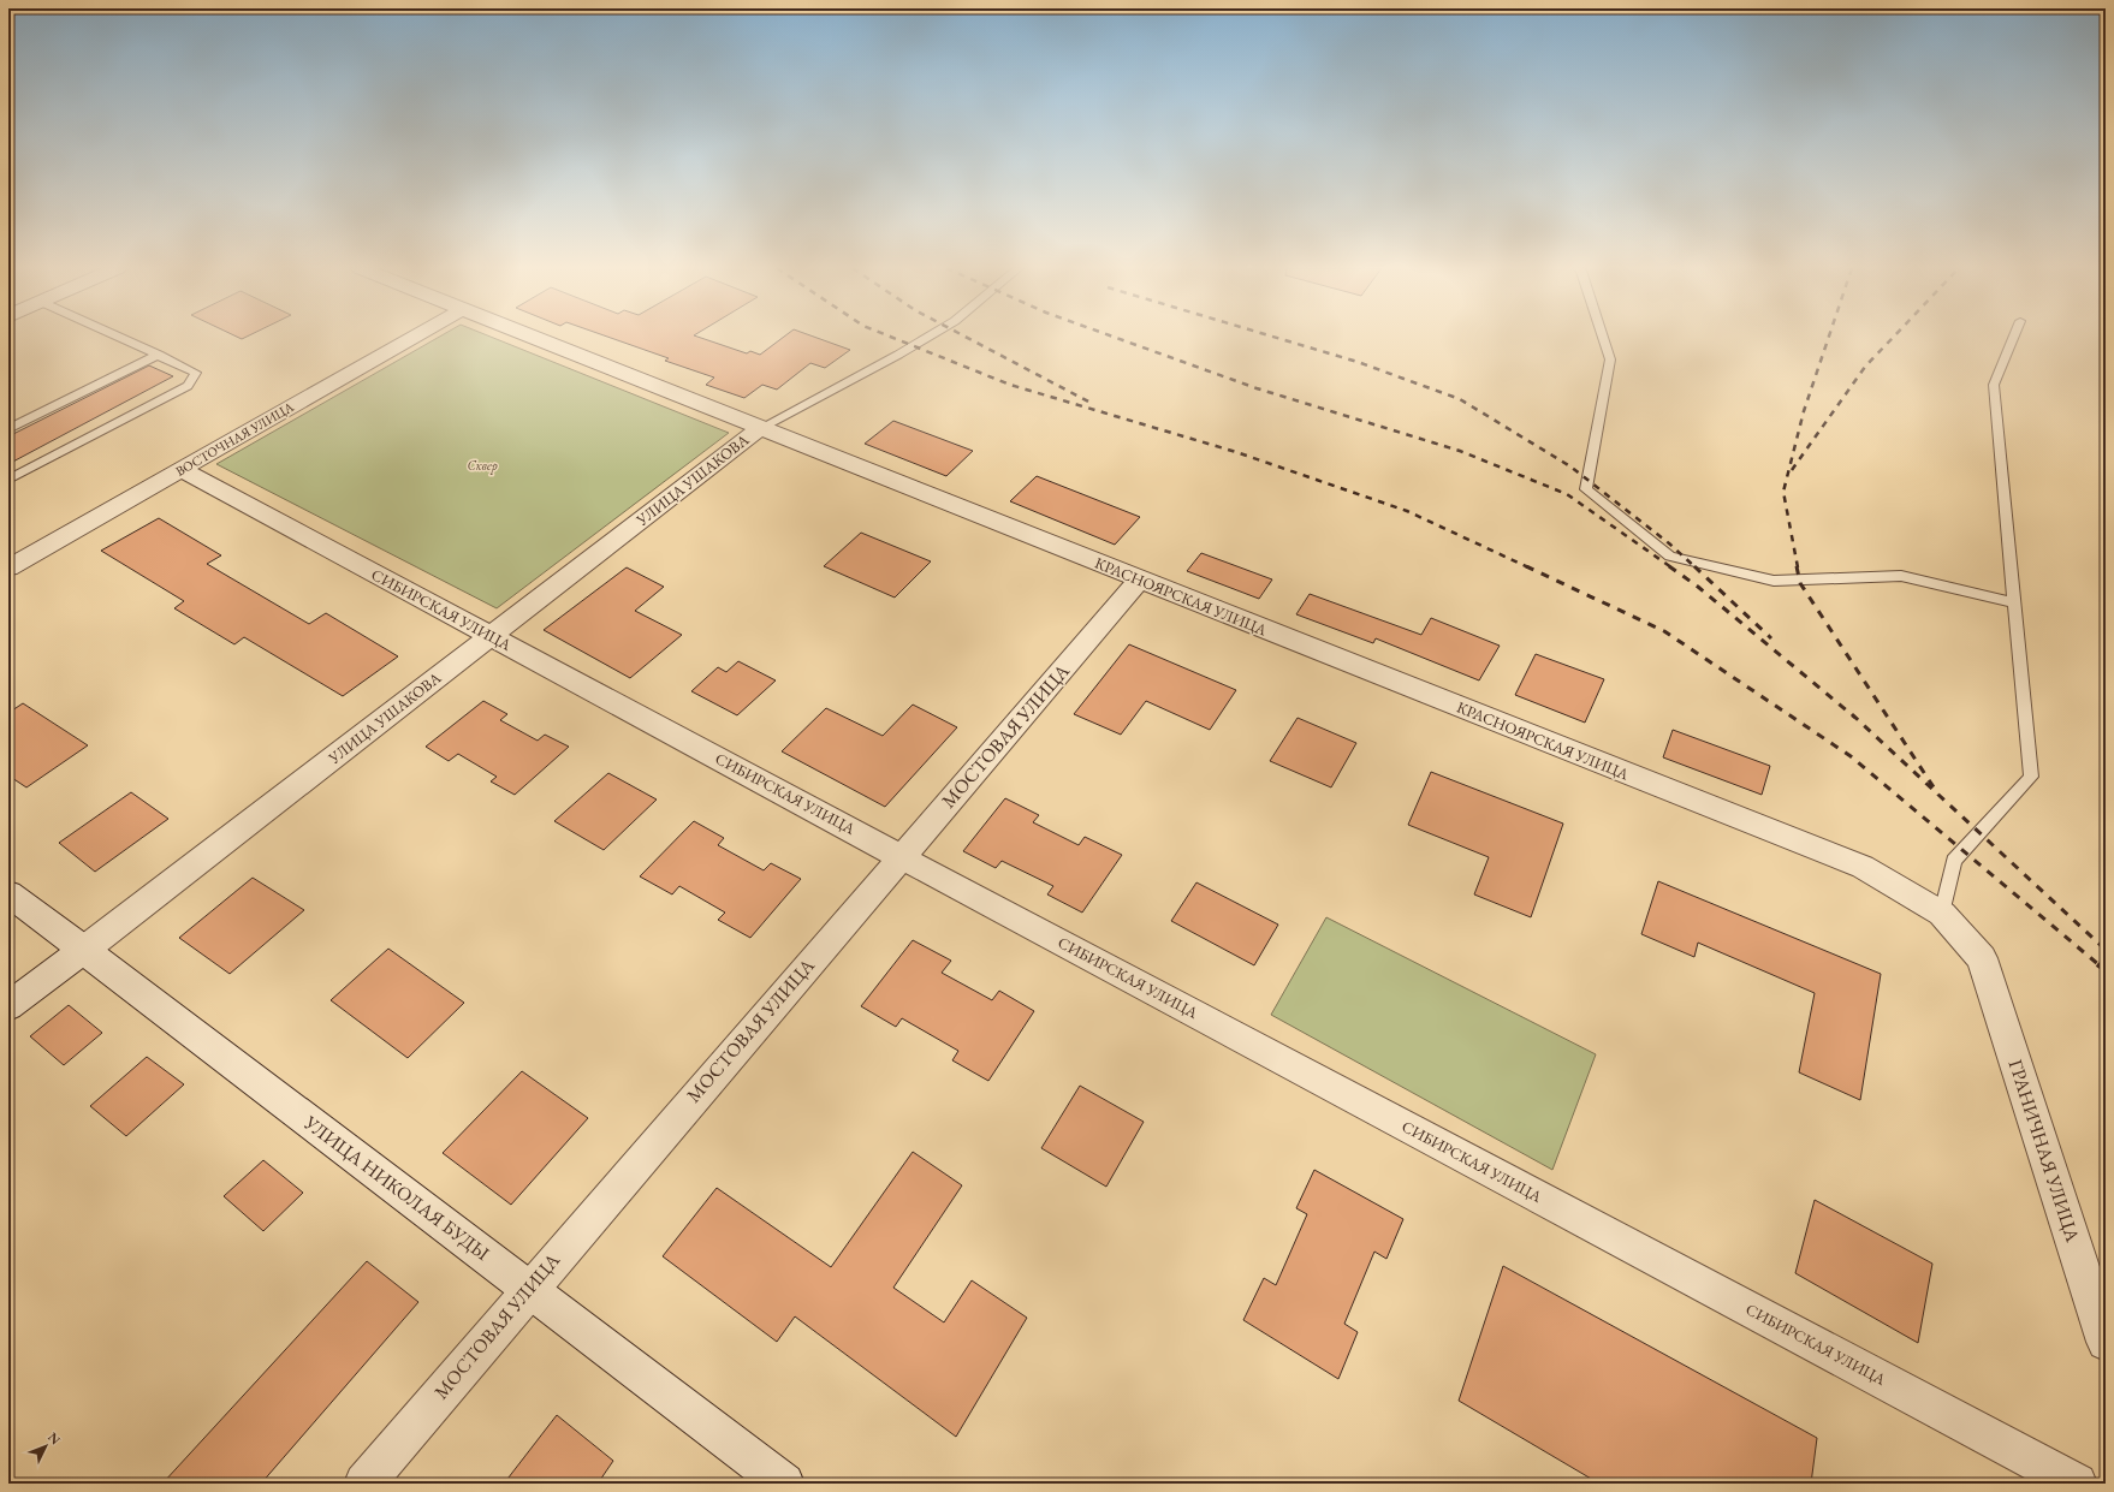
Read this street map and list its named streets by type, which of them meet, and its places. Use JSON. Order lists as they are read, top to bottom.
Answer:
{
  "streets": {
    "street": [
      "ВОСТОЧНАЯ УЛИЦА",
      "УЛИЦА УШАКОВА",
      "КРАСНОЯРСКАЯ УЛИЦА",
      "СИБИРСКАЯ УЛИЦА",
      "МОСТОВАЯ УЛИЦА",
      "ГРАНИЧНАЯ УЛИЦА",
      "УЛИЦА НИКОЛАЯ БУДЫ"
    ]
  },
  "crossings": [
    ["ВОСТОЧНАЯ УЛИЦА", "СИБИРСКАЯ УЛИЦА"],
    ["УЛИЦА УШАКОВА", "КРАСНОЯРСКАЯ УЛИЦА"],
    ["УЛИЦА УШАКОВА", "СИБИРСКАЯ УЛИЦА"],
    ["УЛИЦА УШАКОВА", "УЛИЦА НИКОЛАЯ БУДЫ"],
    ["КРАСНОЯРСКАЯ УЛИЦА", "МОСТОВАЯ УЛИЦА"],
    ["КРАСНОЯРСКАЯ УЛИЦА", "ГРАНИЧНАЯ УЛИЦА"],
    ["СИБИРСКАЯ УЛИЦА", "МОСТОВАЯ УЛИЦА"],
    ["МОСТОВАЯ УЛИЦА", "УЛИЦА НИКОЛАЯ БУДЫ"]
  ],
  "parks": ["Сквер"],
  "north": "top right"
}
